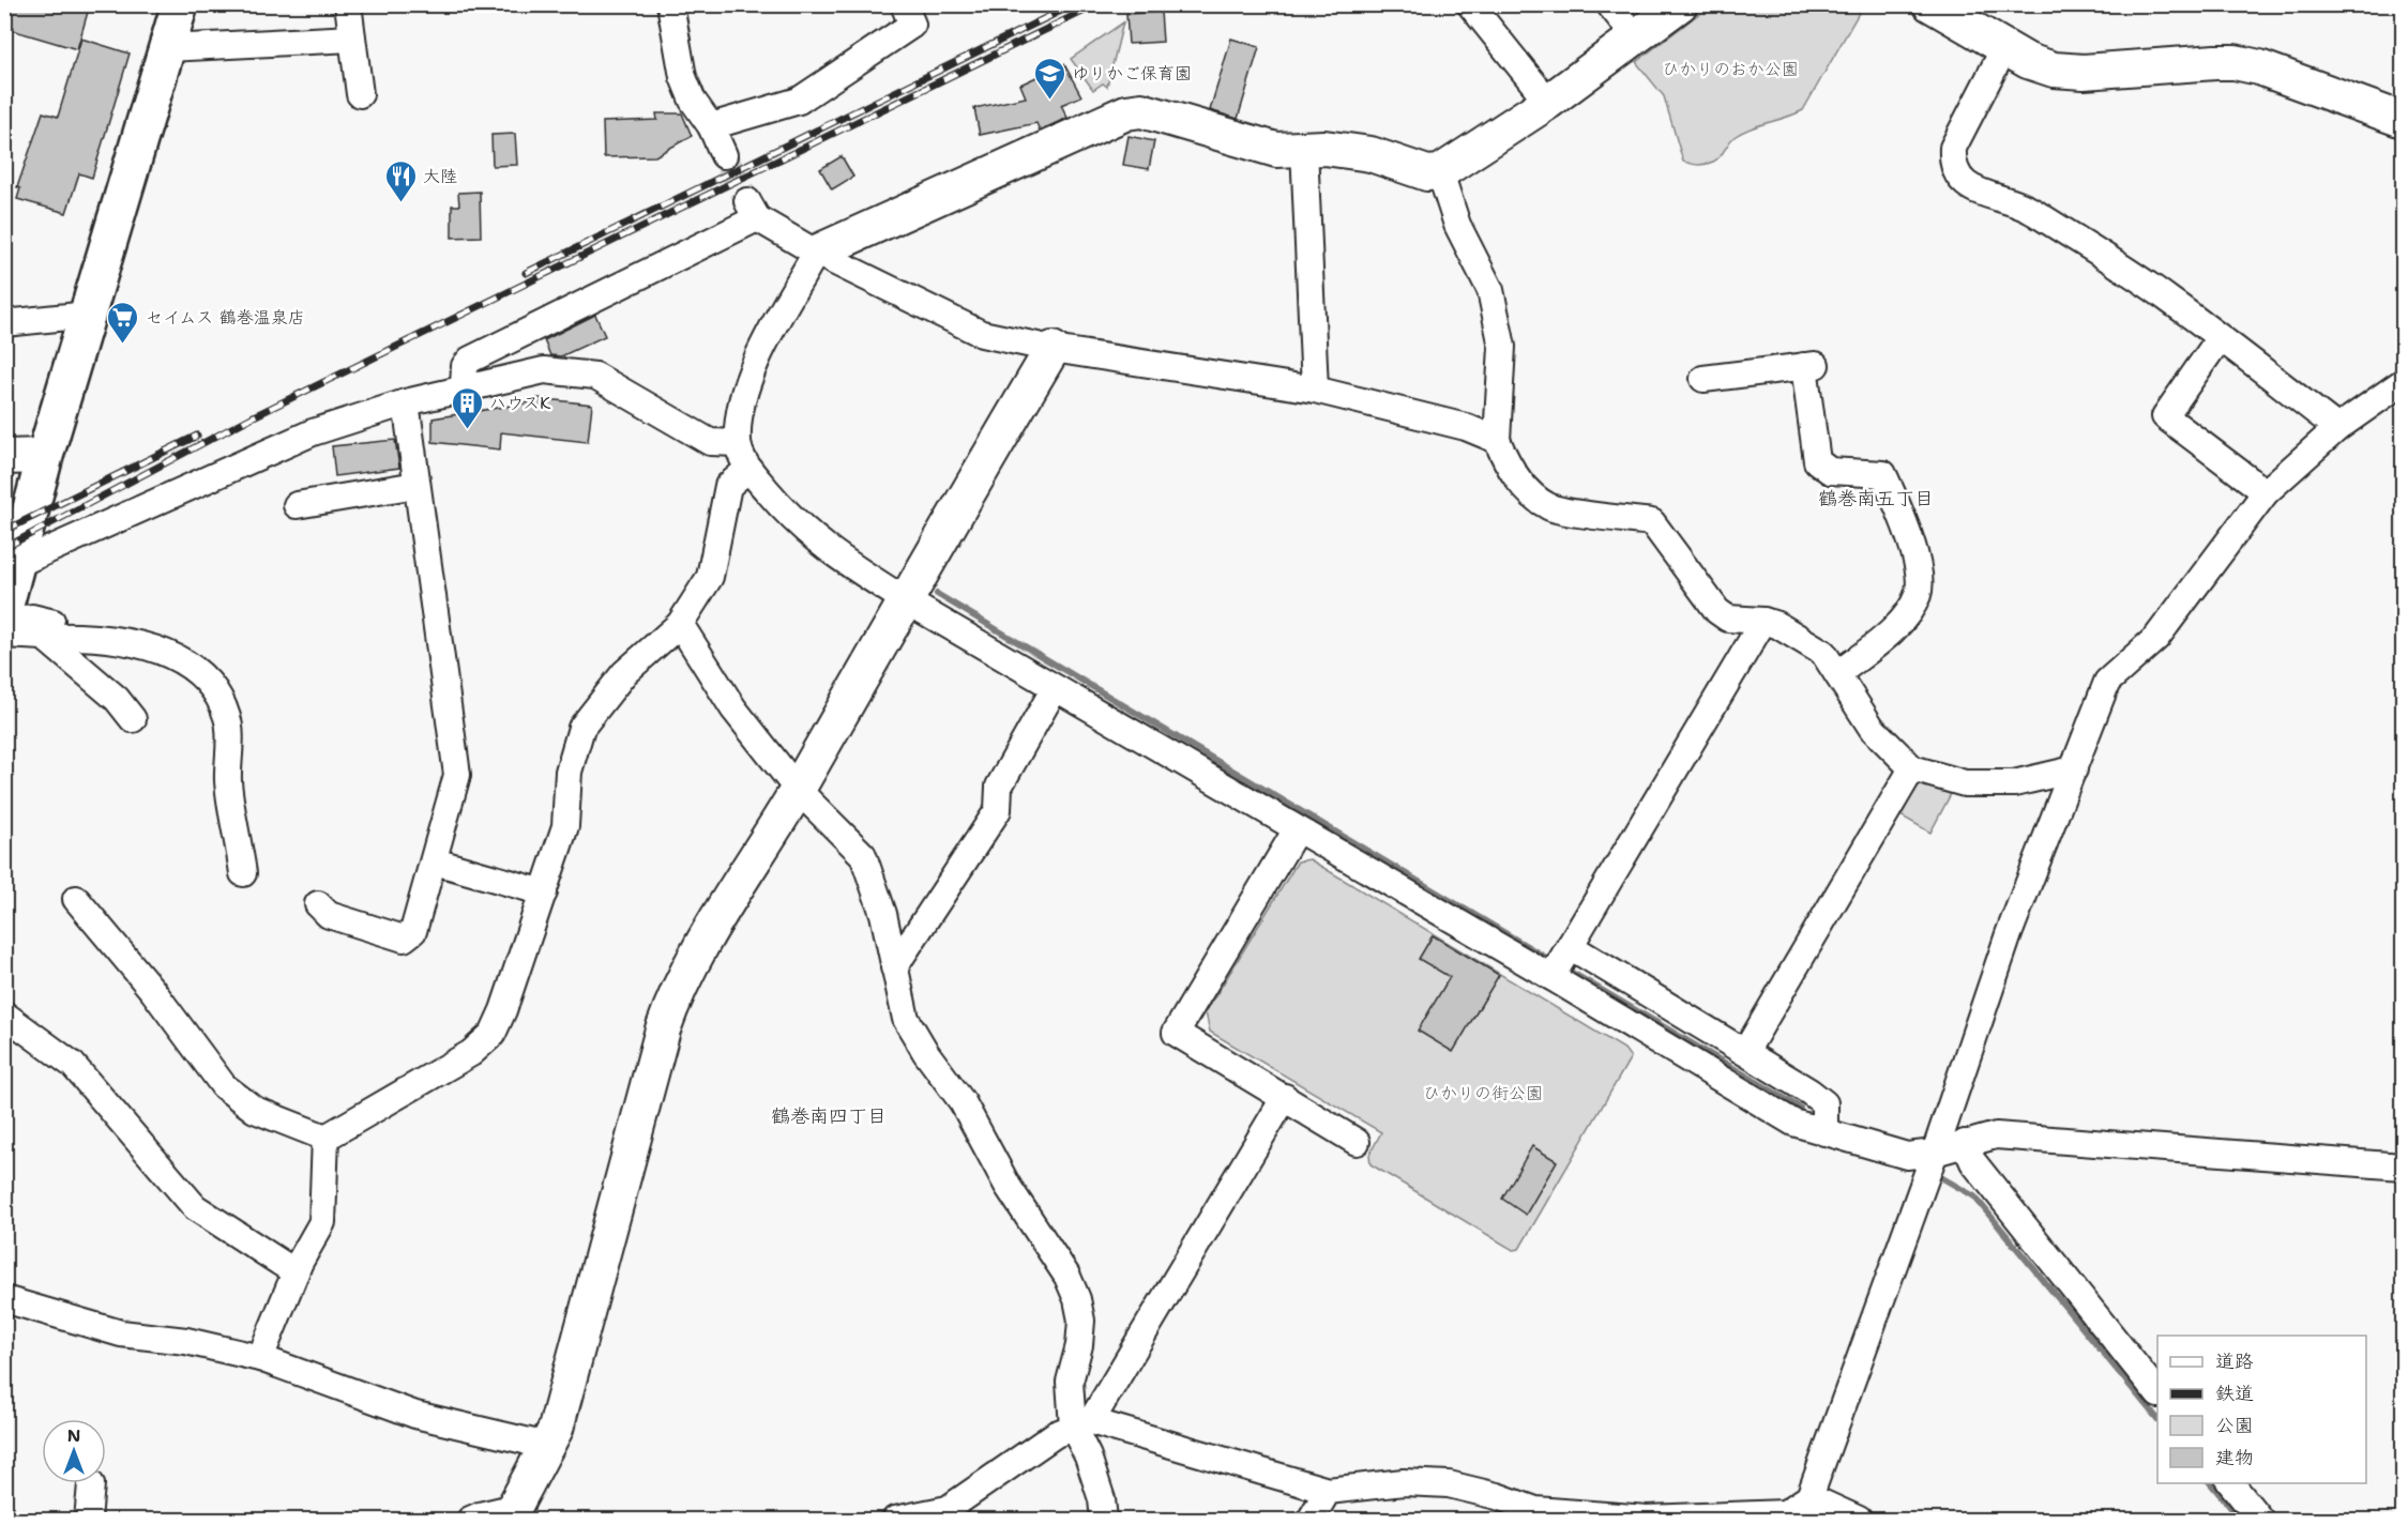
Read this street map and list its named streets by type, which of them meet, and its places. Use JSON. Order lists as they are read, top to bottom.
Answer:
{
  "districts": ["鶴巻南五丁目", "鶴巻南四丁目"],
  "parks": ["ひかりのおか公園", "ひかりの街公園"],
  "places": {
    "school or university": ["ゆりかご保育園"],
    "restaurant": ["大陸"],
    "supermarket": ["セイムス 鶴巻温泉店"],
    "building": ["ハウスK"]
  },
  "legend": [
    "道路",
    "鉄道",
    "公園",
    "建物"
  ],
  "north": "top"
}
